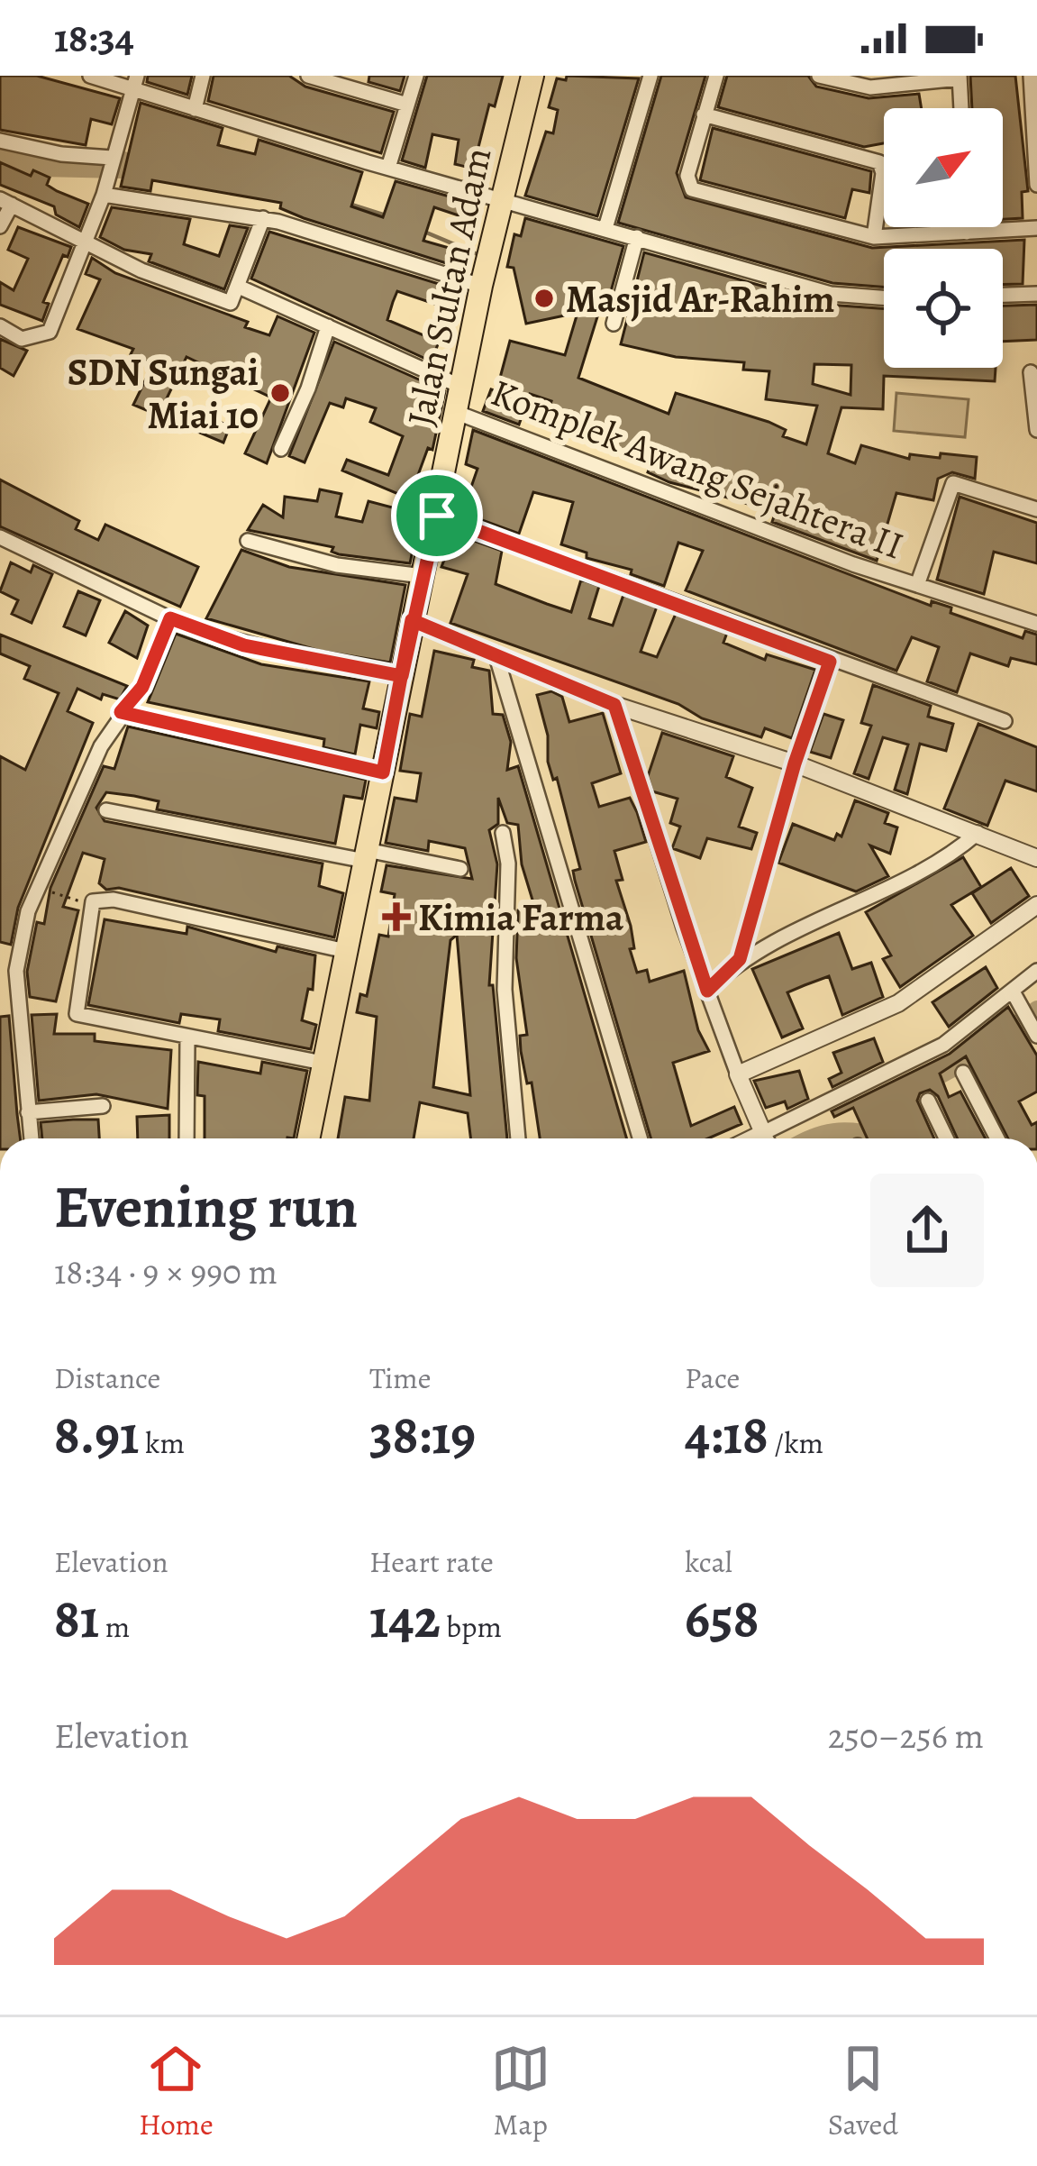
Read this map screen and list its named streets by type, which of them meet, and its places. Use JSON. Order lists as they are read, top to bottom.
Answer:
{
  "streets": {
    "main road": ["Jalan Sultan Adam"],
    "street": ["Komplek Awang Sejahtera II"]
  },
  "crossings": [
    ["Jalan Sultan Adam", "Komplek Awang Sejahtera II"]
  ],
  "places": {
    "other": ["Masjid Ar-Rahim", "SDN Sungai Miai 10"],
    "health": ["Kimia Farma"]
  },
  "north": "top right",
  "page": {
    "status": "18:34",
    "heading": ["Evening run", "18:34 · 9 × 990 m"],
    "stats": [
      ["Distance", "8.91 km"],
      ["Time", "38:19"],
      ["Pace", "4:18 /km"],
      ["Elevation", "81 m"],
      ["Heart rate", "142 bpm"],
      ["kcal", "658"]
    ],
    "chart": ["Elevation", "250–256 m"],
    "tabs": ["Home", "Map", "Saved"]
  }
}
